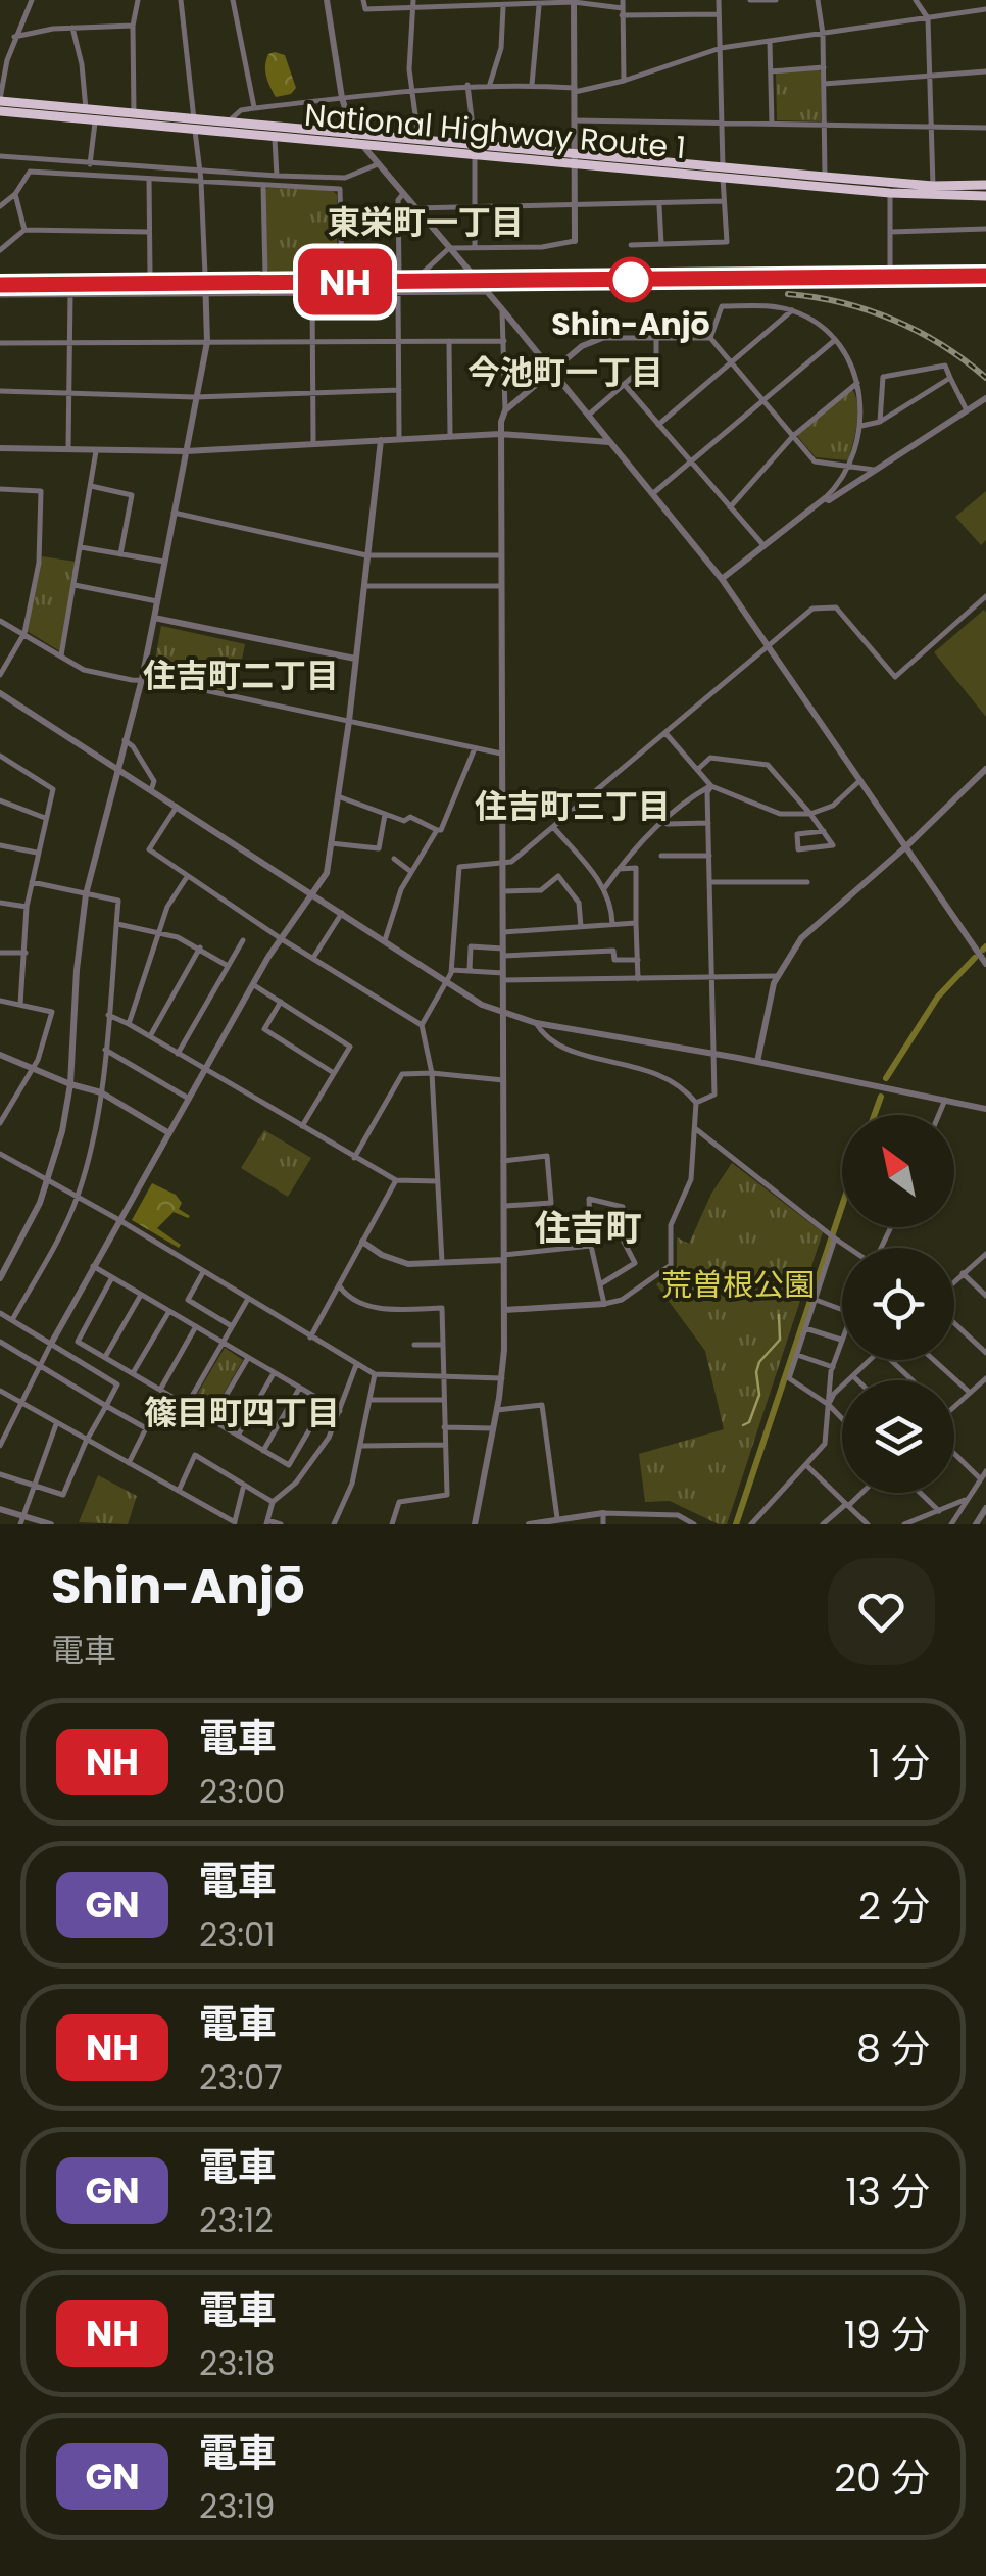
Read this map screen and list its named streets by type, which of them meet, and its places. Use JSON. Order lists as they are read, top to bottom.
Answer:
{
  "streets": {
    "highway": ["National Highway Route 1"]
  },
  "districts": [
    "東栄町一丁目",
    "今池町一丁目",
    "住吉町二丁目",
    "住吉町三丁目",
    "住吉町",
    "篠目町四丁目"
  ],
  "parks": ["荒曽根公園"],
  "places": ["Shin-Anjō"],
  "north": "top left",
  "page": {
    "on_map": "NH",
    "heading": ["Shin-Anjō", "電車"],
    "list": [
      {
        "mark": "NH",
        "name": "電車",
        "note": "23:00",
        "value": "1 分"
      },
      {
        "mark": "GN",
        "name": "電車",
        "note": "23:01",
        "value": "2 分"
      },
      {
        "mark": "NH",
        "name": "電車",
        "note": "23:07",
        "value": "8 分"
      },
      {
        "mark": "GN",
        "name": "電車",
        "note": "23:12",
        "value": "13 分"
      },
      {
        "mark": "NH",
        "name": "電車",
        "note": "23:18",
        "value": "19 分"
      },
      {
        "mark": "GN",
        "name": "電車",
        "note": "23:19",
        "value": "20 分"
      }
    ]
  }
}
